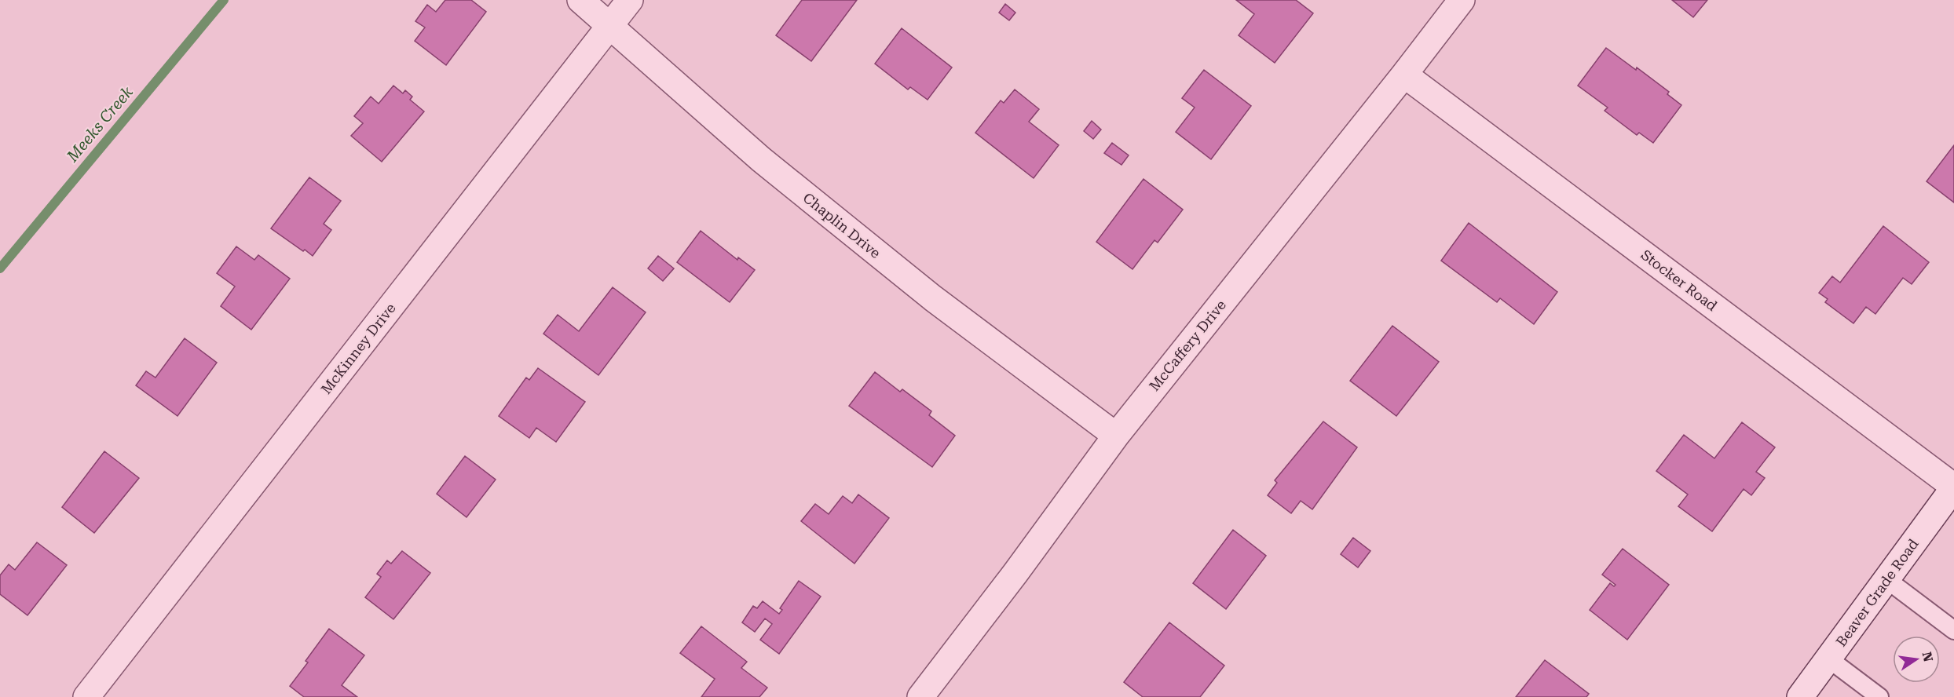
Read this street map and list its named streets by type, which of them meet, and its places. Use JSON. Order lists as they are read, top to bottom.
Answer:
{
  "streets": {
    "street": [
      "Chaplin Drive",
      "Stocker Road",
      "McCaffery Drive",
      "McKinney Drive",
      "Beaver Grade Road"
    ]
  },
  "crossings": [
    ["Chaplin Drive", "McCaffery Drive"],
    ["Chaplin Drive", "McKinney Drive"],
    ["Stocker Road", "McCaffery Drive"],
    ["Stocker Road", "Beaver Grade Road"]
  ],
  "water": ["Meeks Creek"],
  "north": "right"
}
